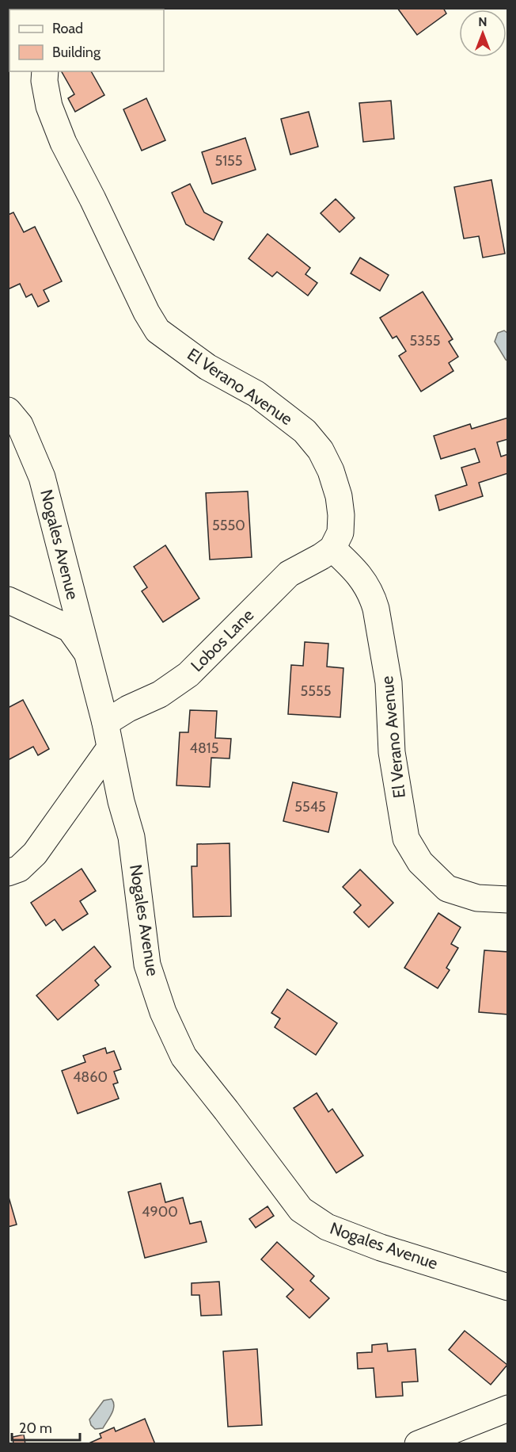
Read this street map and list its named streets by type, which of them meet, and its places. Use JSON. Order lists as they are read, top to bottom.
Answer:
{
  "streets": {
    "street": ["El Verano Avenue", "Nogales Avenue", "Lobos Lane"]
  },
  "crossings": [
    ["El Verano Avenue", "Lobos Lane"],
    ["Nogales Avenue", "Lobos Lane"]
  ],
  "house_numbers": [
    "5155",
    "5355",
    "5550",
    "5555",
    "4815",
    "5545",
    "4860",
    "4900"
  ],
  "legend": ["Road", "Building"],
  "scale_bar": "20 m",
  "north": "top"
}
